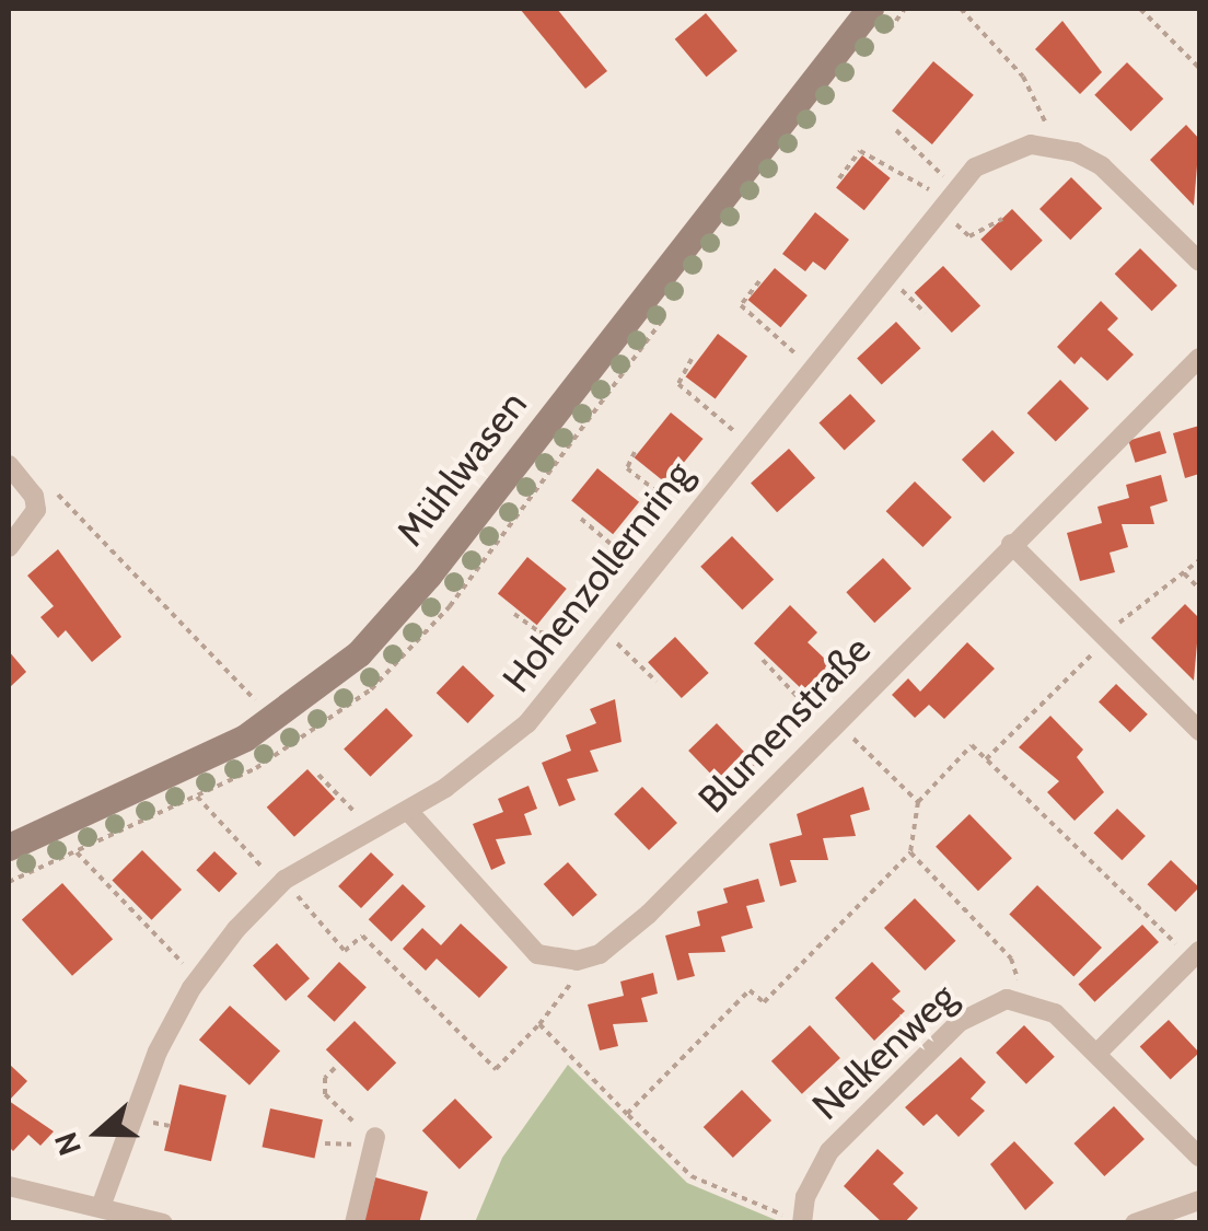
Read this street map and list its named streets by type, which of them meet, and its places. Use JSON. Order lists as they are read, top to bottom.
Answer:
{
  "streets": {
    "street": [
      "Mühlwasen",
      "Hohenzollernring",
      "Blumenstraße",
      "Nelkenweg"
    ]
  },
  "north": "left"
}
